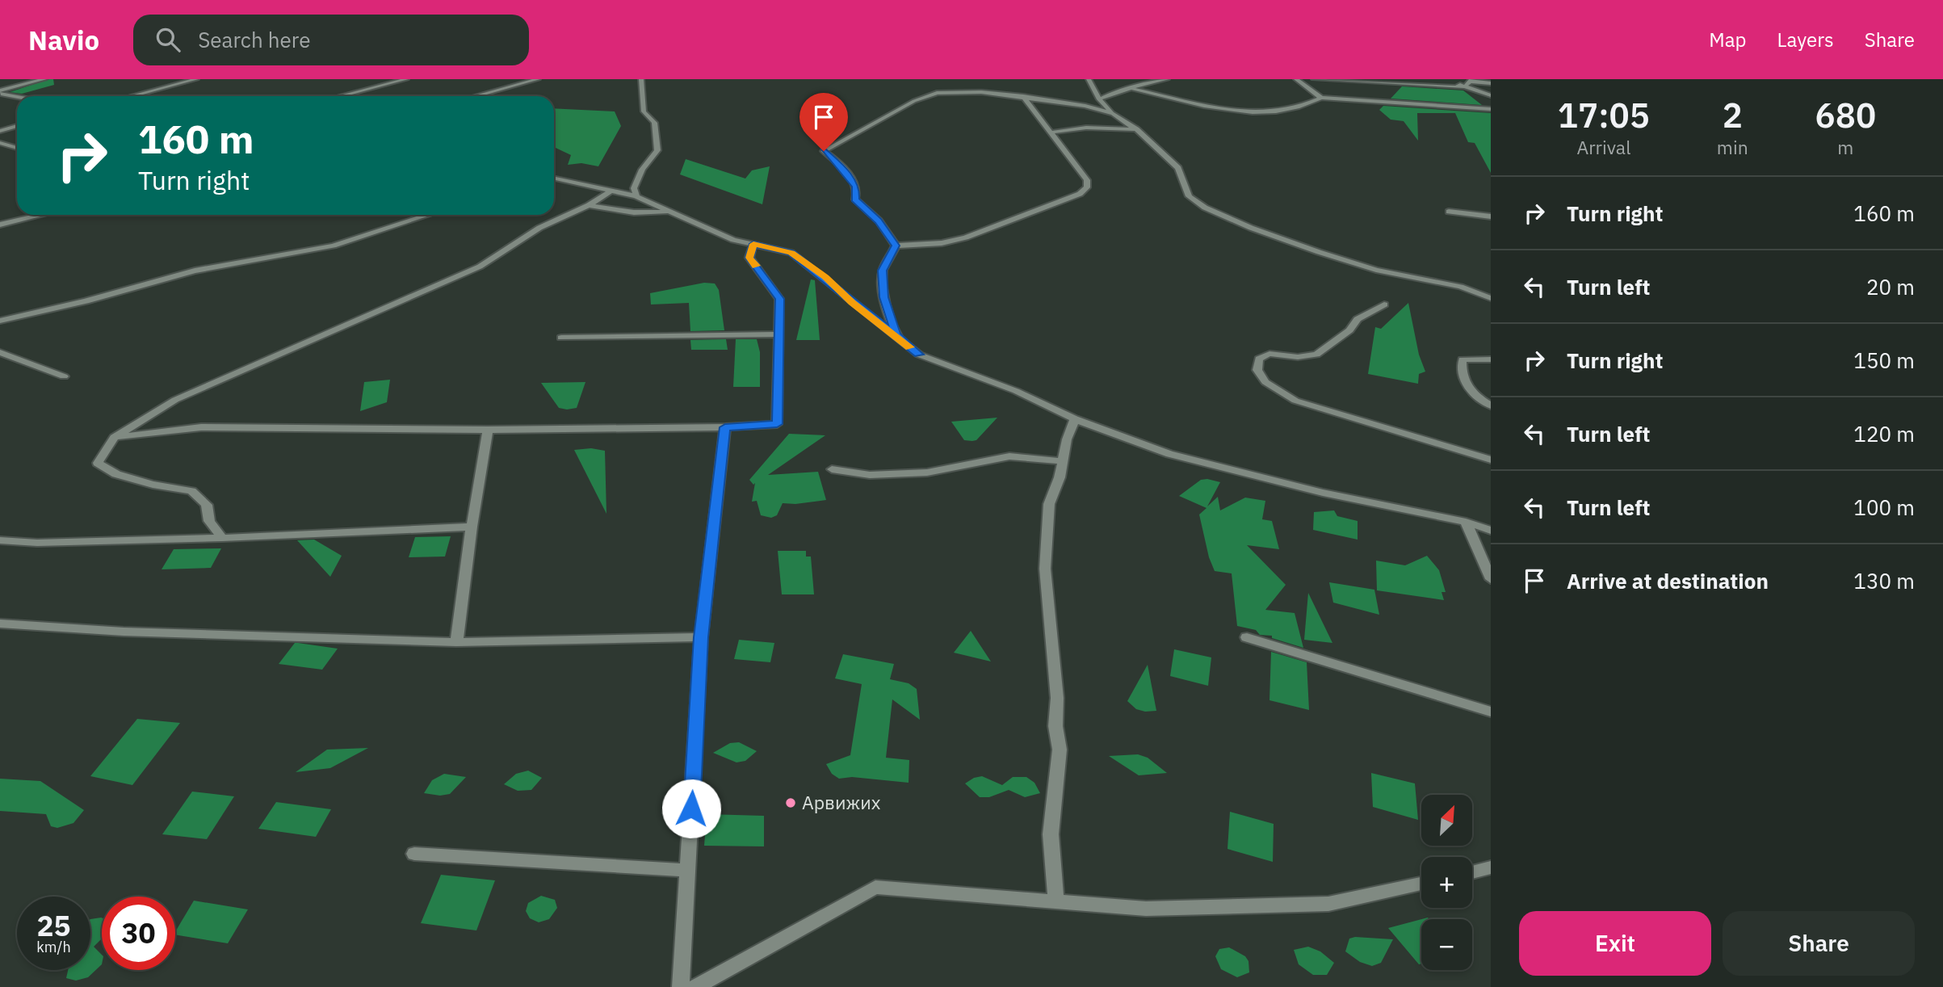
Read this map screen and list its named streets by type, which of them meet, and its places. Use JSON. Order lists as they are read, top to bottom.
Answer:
{
  "places": ["Арвижих"],
  "north": "top right",
  "page": {
    "header": "Navio",
    "search": "Search here",
    "nav": ["Map", "Layers", "Share"],
    "eta": [
      "17:05",
      "Arrival",
      "2",
      "min",
      "680",
      "m"
    ],
    "turn": ["160 m", "Turn right"],
    "list": [
      {
        "name": "Turn right",
        "value": "160 m"
      },
      {
        "name": "Turn left",
        "value": "20 m"
      },
      {
        "name": "Turn right",
        "value": "150 m"
      },
      {
        "name": "Turn left",
        "value": "120 m"
      },
      {
        "name": "Turn left",
        "value": "100 m"
      },
      {
        "name": "Arrive at destination",
        "value": "130 m"
      }
    ],
    "map_buttons": ["+", "−"],
    "speed": "25 km/h",
    "limit": "30",
    "buttons": ["Exit", "Share"]
  }
}
